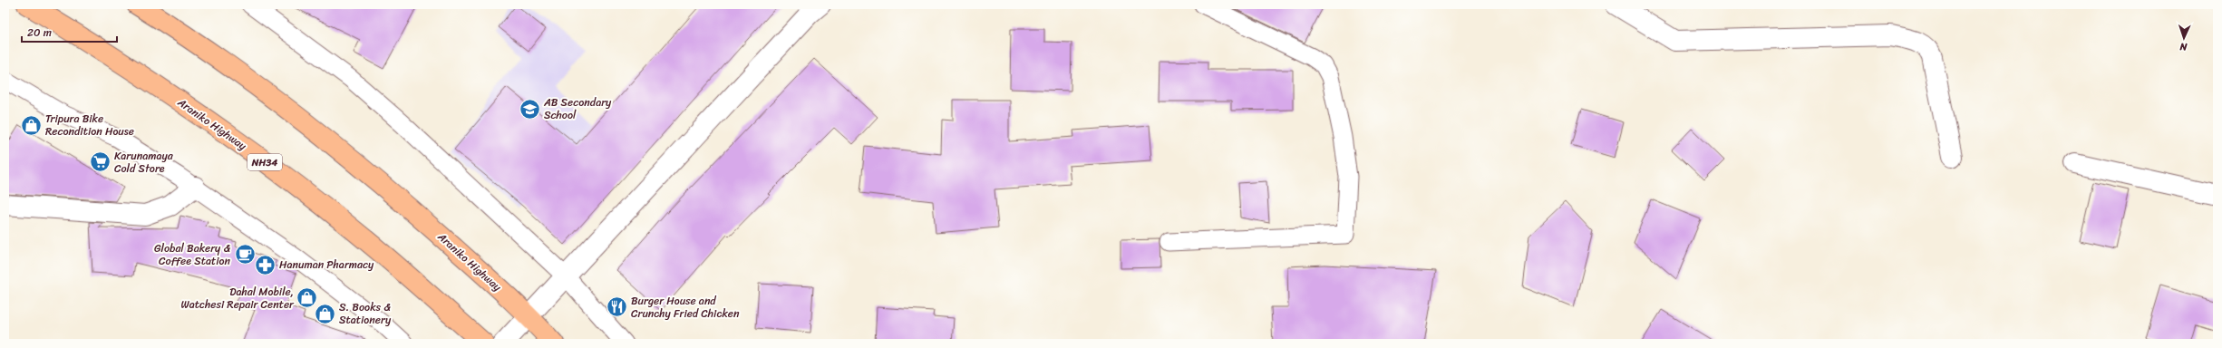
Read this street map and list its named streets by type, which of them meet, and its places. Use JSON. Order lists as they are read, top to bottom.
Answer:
{
  "streets": {
    "highway": ["Araniko Highway", "NH34"]
  },
  "places": {
    "school or university": ["AB Secondary School"],
    "shop": ["Tripura Bike Recondition House", "Dahal Mobile, Watchesi Repair Center", "S. Books & Stationery"],
    "supermarket": ["Karunamaya Cold Store"],
    "cafe": ["Global Bakery & Coffee Station"],
    "pharmacy": ["Hanuman Pharmacy"],
    "restaurant": ["Burger House and Crunchy Fried Chicken"]
  },
  "scale_bar": "20 m",
  "north": "bottom"
}
